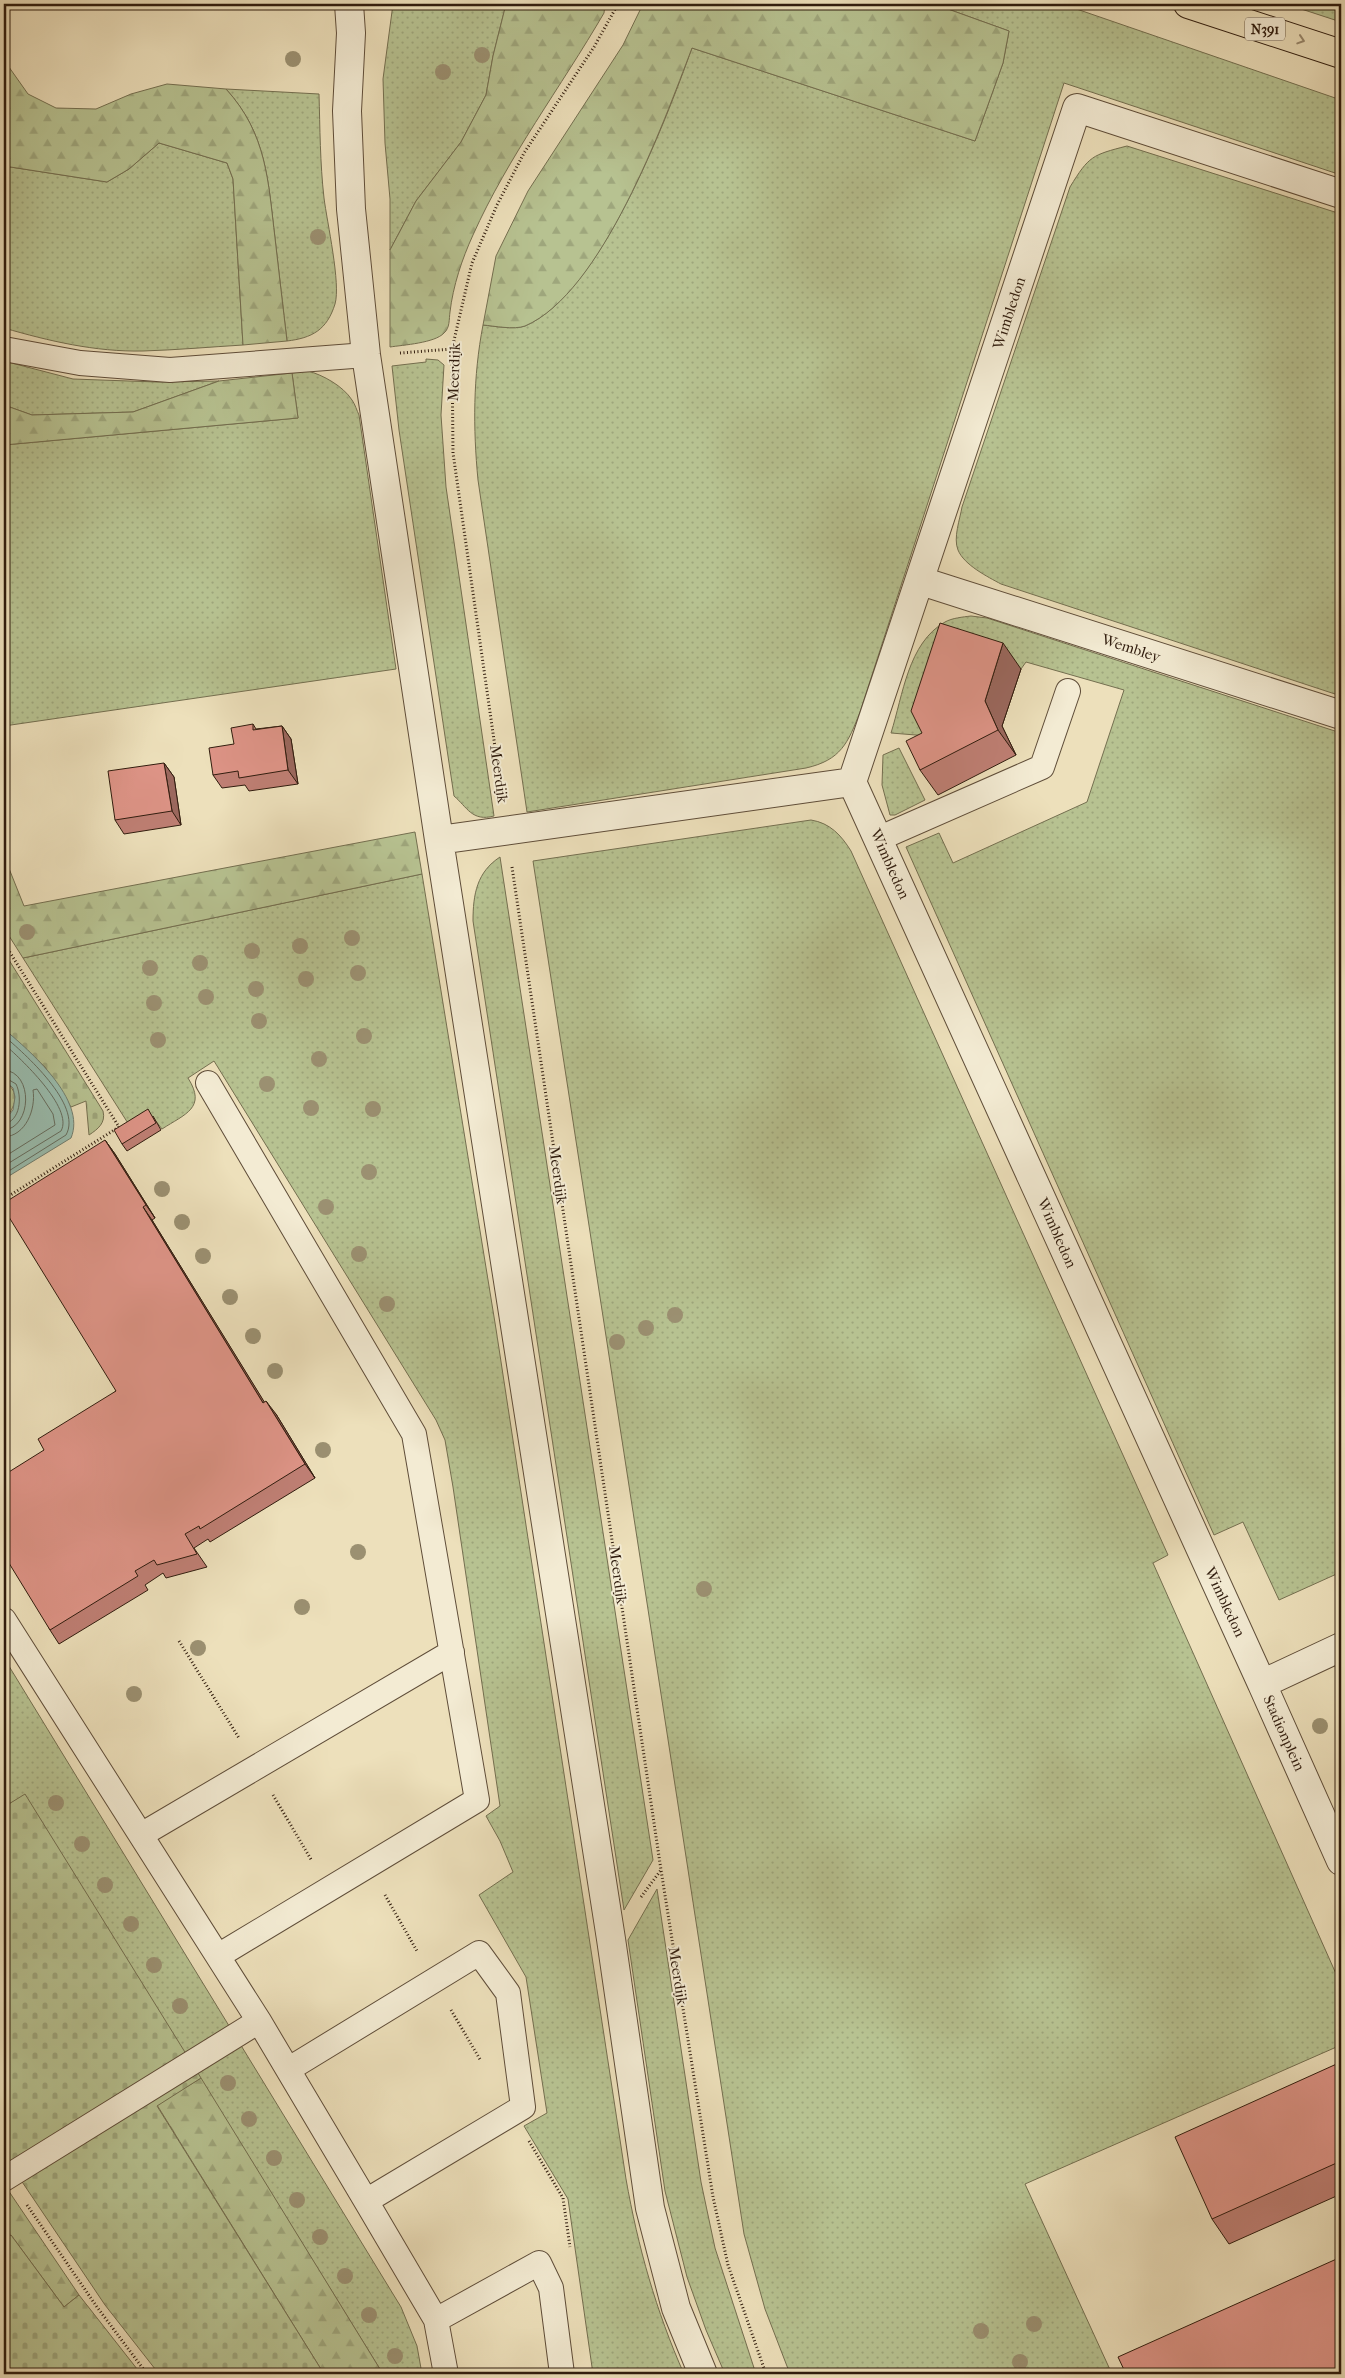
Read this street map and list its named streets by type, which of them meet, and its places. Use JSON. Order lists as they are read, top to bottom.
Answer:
{
  "streets": {
    "main road": ["N391"],
    "street": ["Wimbledon", "Wembley", "Stadionplein"],
    "path": ["Meerdijk"]
  },
  "crossings": [
    ["Wimbledon", "Wembley"],
    ["Wimbledon", "Stadionplein"]
  ]
}
